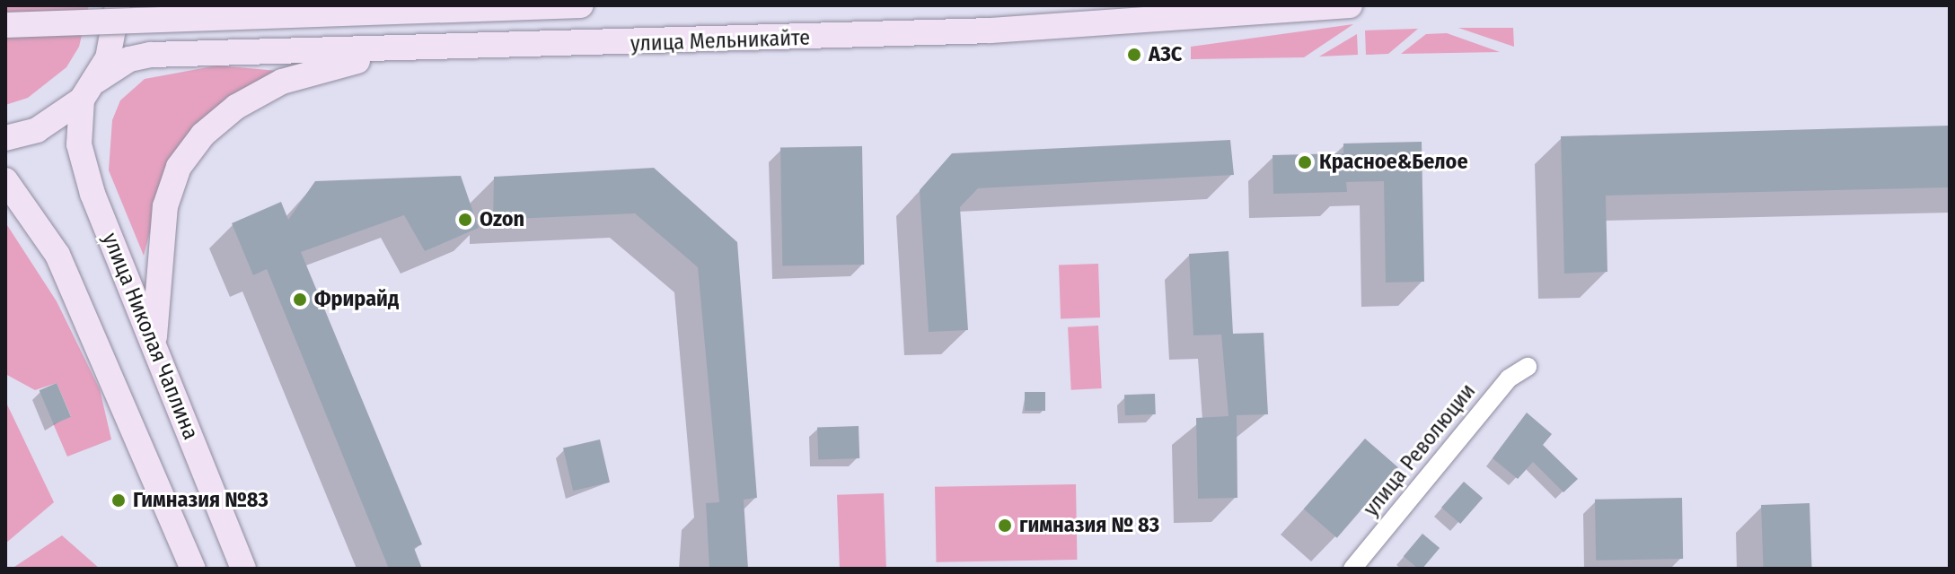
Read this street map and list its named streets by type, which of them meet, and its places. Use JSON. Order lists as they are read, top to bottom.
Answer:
{
  "streets": {
    "main road": ["улица Мельникайте", "улица Николая Чаплина"],
    "street": ["улица Революции"]
  },
  "crossings": [
    ["улица Мельникайте", "улица Николая Чаплина"]
  ],
  "places": [
    "АЗС",
    "Красное&Белое",
    "Ozon",
    "Фрирайд",
    "Гимназия №83",
    "гимназия № 83"
  ]
}
